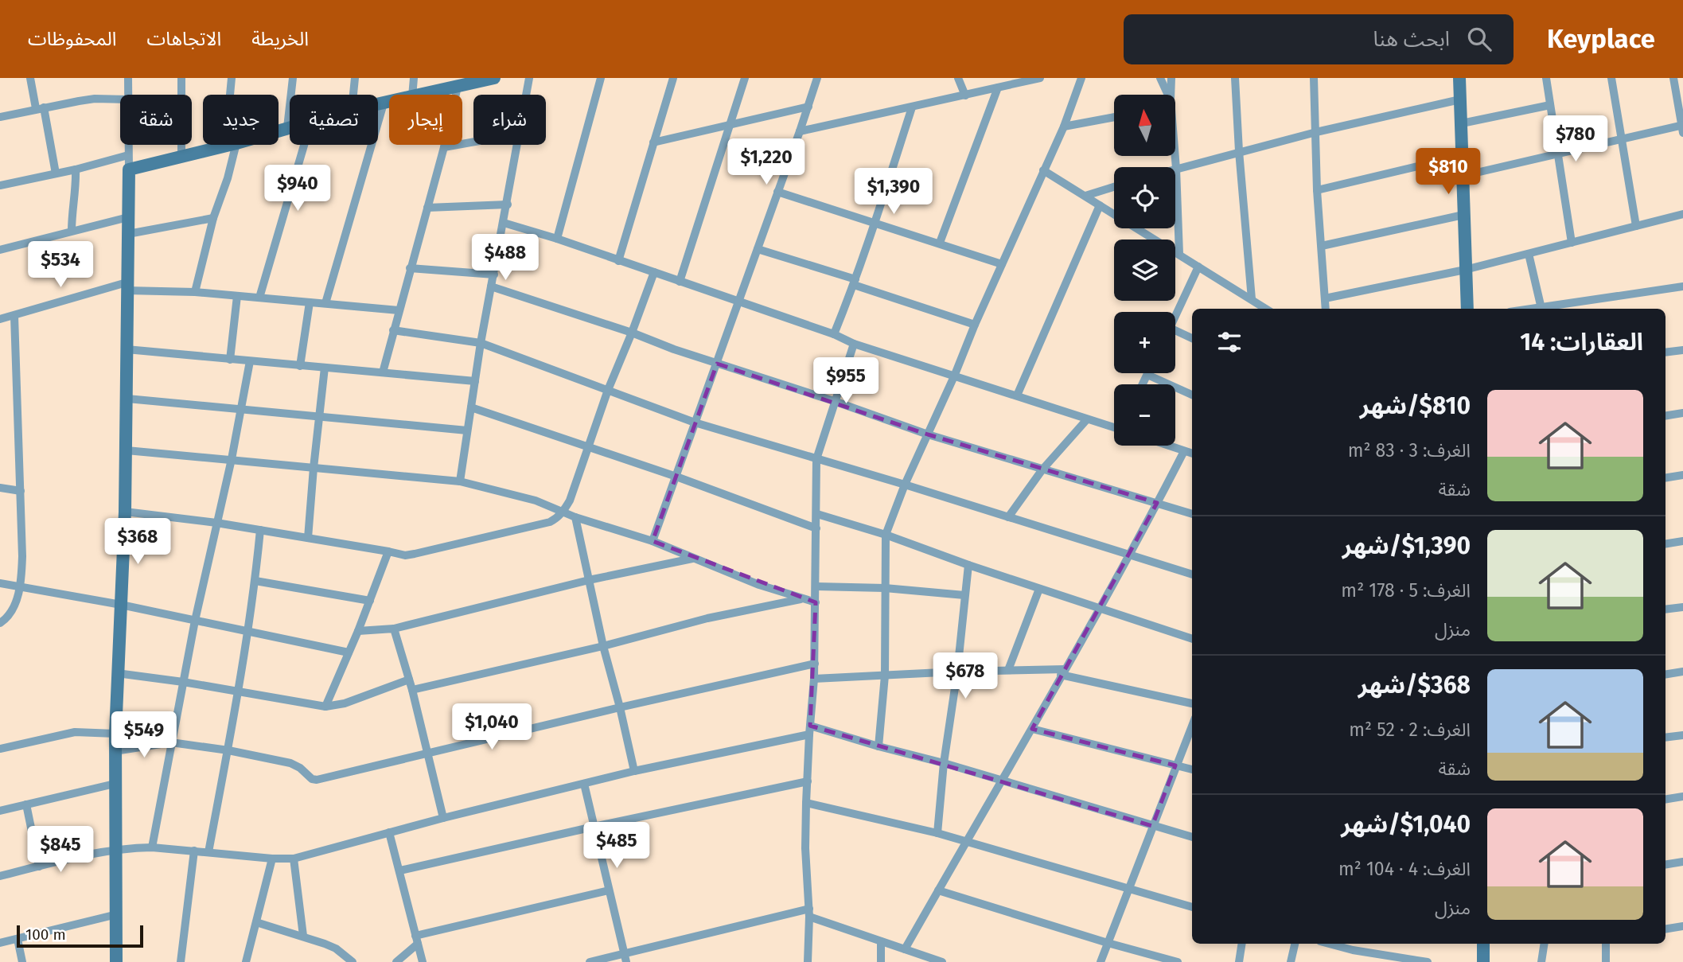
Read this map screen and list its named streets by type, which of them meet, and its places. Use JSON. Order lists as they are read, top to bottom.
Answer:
{
  "scale_bar": "100 m",
  "north": "top",
  "page": {
    "header": "Keyplace",
    "search": "ابحث هنا",
    "nav": ["الخريطة", "الاتجاهات", "المحفوظات"],
    "map_buttons": ["+", "−"],
    "chip": [
      "شراء",
      "إيجار",
      "تصفية",
      "جديد",
      "شقة"
    ],
    "price": [
      "$780",
      "$1,220",
      "$810",
      "$940",
      "$1,390",
      "$488",
      "$534",
      "$955",
      "$368",
      "$678",
      "$1,040",
      "$549",
      "$485",
      "$845"
    ],
    "heading": "العقارات: 14",
    "list": [
      {
        "name": "$810/شهر",
        "note": "الغرف: 3 · 83 m² · شقة"
      },
      {
        "name": "$1,390/شهر",
        "note": "الغرف: 5 · 178 m² · منزل"
      },
      {
        "name": "$368/شهر",
        "note": "الغرف: 2 · 52 m² · شقة"
      },
      {
        "name": "$1,040/شهر",
        "note": "الغرف: 4 · 104 m² · منزل"
      }
    ],
    "scale": "100 m"
  }
}
